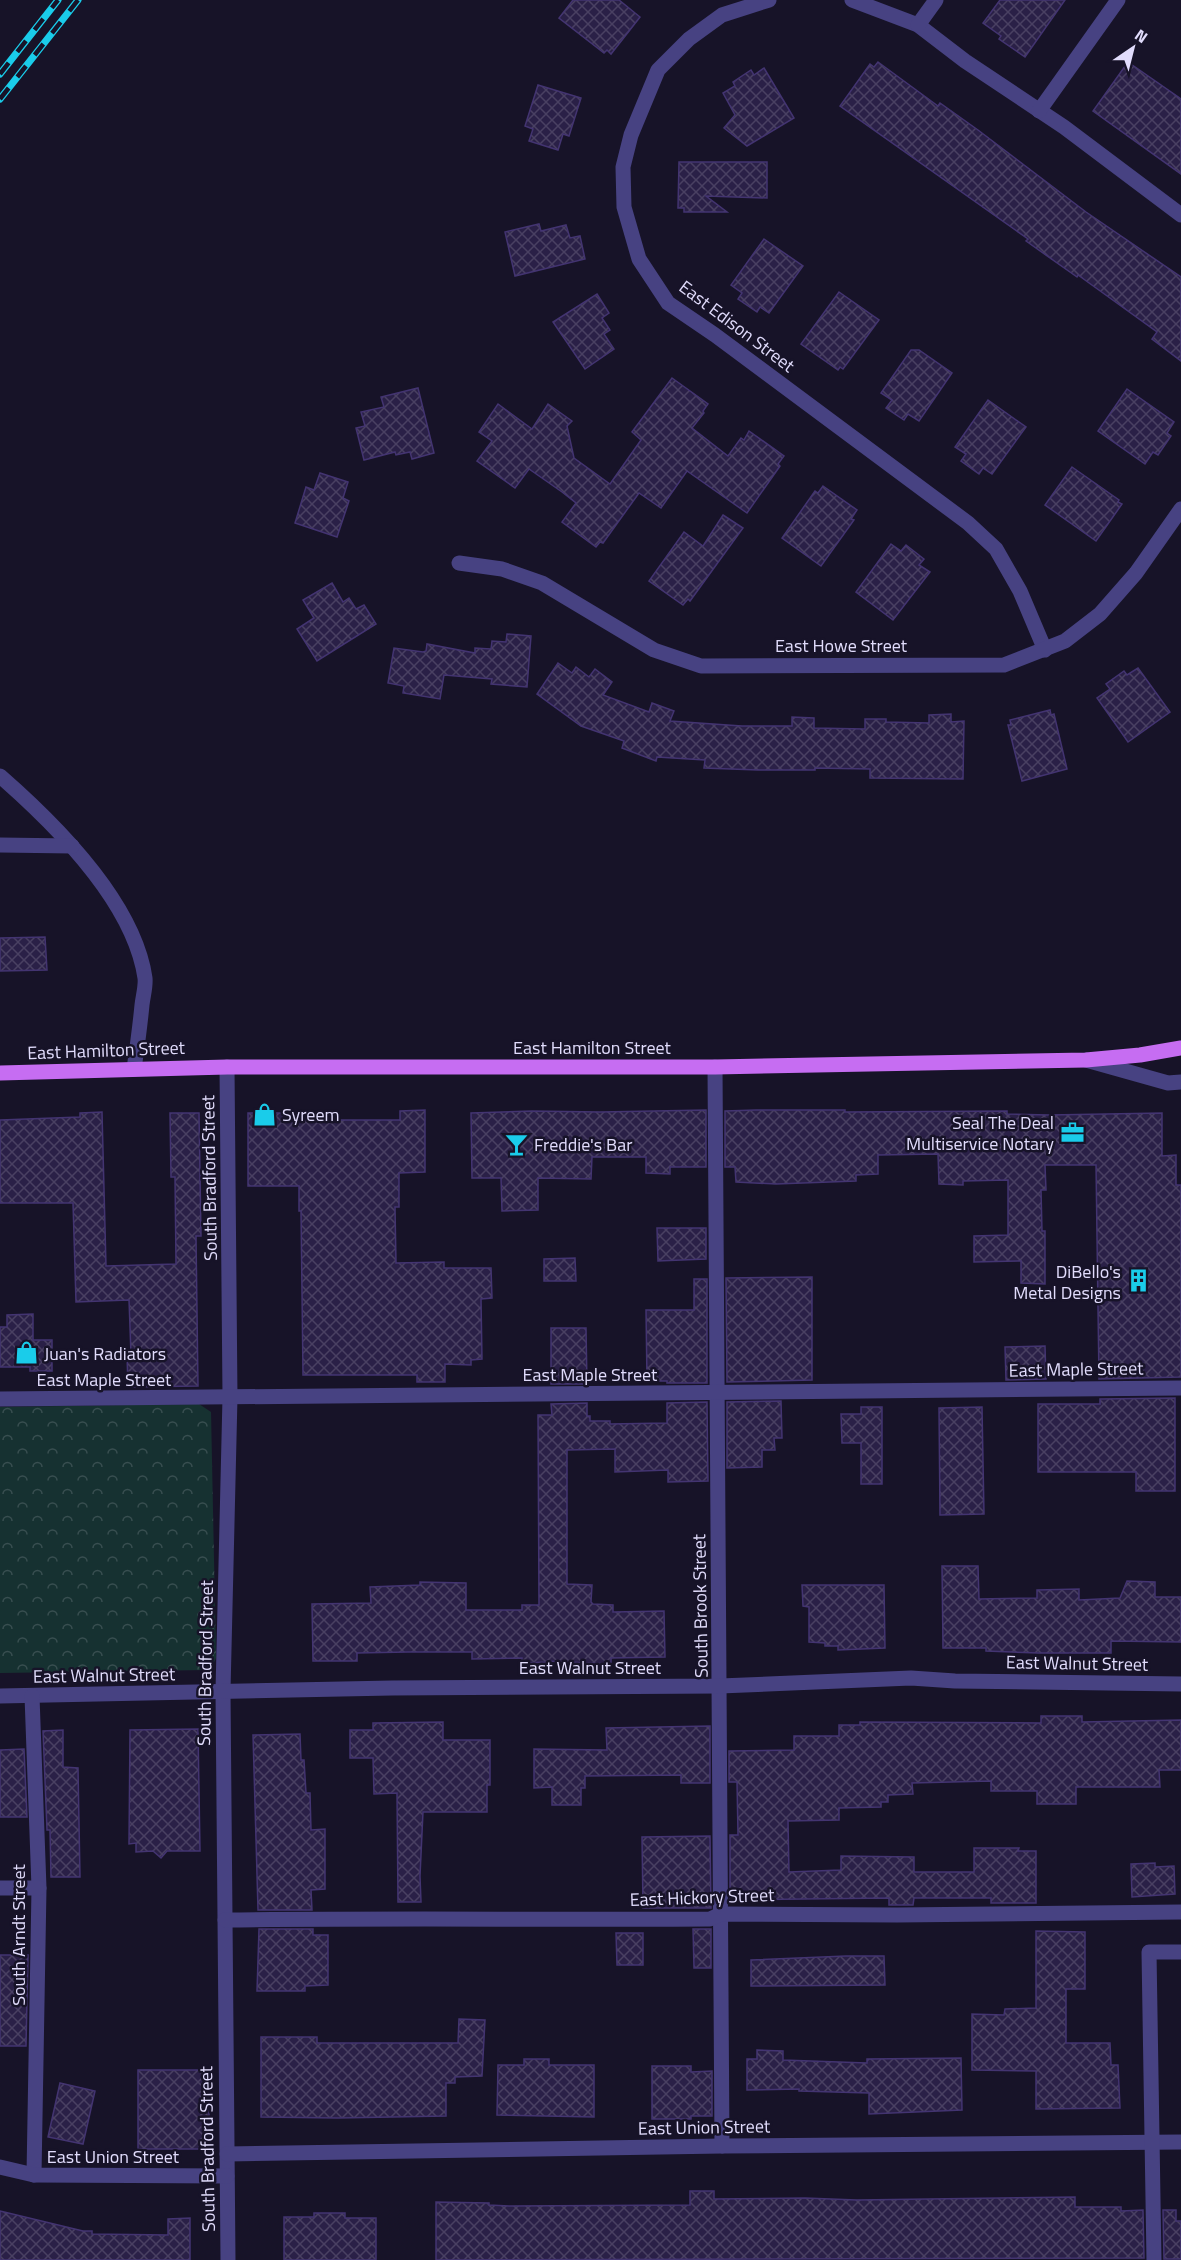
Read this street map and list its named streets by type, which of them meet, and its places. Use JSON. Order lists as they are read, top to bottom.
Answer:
{
  "streets": {
    "main road": ["East Hamilton Street"],
    "street": [
      "East Edison Street",
      "East Howe Street",
      "South Bradford Street",
      "East Maple Street",
      "South Brook Street",
      "East Walnut Street",
      "East Hickory Street",
      "South Arndt Street",
      "East Union Street"
    ]
  },
  "crossings": [
    ["East Edison Street", "East Howe Street"],
    ["East Hamilton Street", "South Bradford Street"],
    ["East Hamilton Street", "South Brook Street"],
    ["South Bradford Street", "East Maple Street"],
    ["South Bradford Street", "East Walnut Street"],
    ["South Bradford Street", "East Hickory Street"],
    ["South Bradford Street", "East Union Street"],
    ["East Maple Street", "South Brook Street"],
    ["South Brook Street", "East Walnut Street"],
    ["South Brook Street", "East Hickory Street"],
    ["South Brook Street", "East Union Street"],
    ["East Walnut Street", "South Arndt Street"],
    ["South Arndt Street", "East Union Street"]
  ],
  "places": {
    "shop": ["Syreem", "Juan's Radiators"],
    "office": ["Seal The Deal Multiservice Notary"],
    "bar": ["Freddie's Bar"],
    "building": ["DiBello's Metal Designs"]
  },
  "north": "top right"
}
